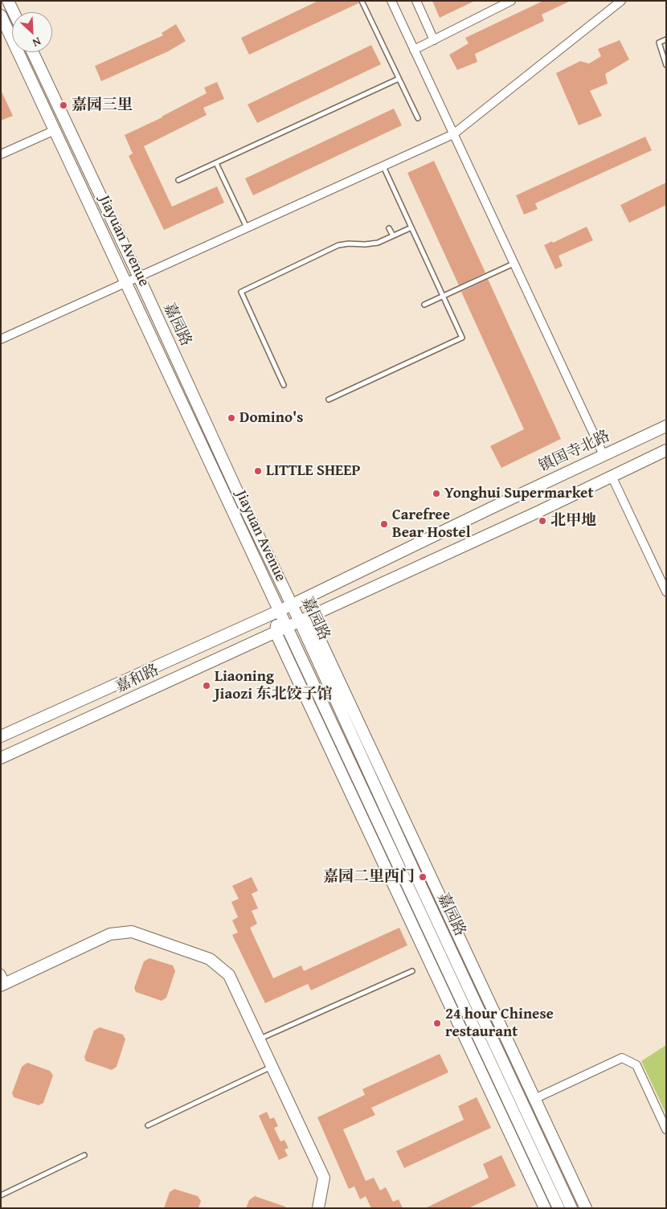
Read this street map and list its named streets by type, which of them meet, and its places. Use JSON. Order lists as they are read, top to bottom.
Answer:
{
  "streets": {
    "street": [
      "Jiayuan Avenue",
      "嘉园路",
      "镇国寺北路",
      "嘉和路"
    ]
  },
  "crossings": [
    ["Jiayuan Avenue", "嘉园路"],
    ["Jiayuan Avenue", "镇国寺北路"],
    ["Jiayuan Avenue", "嘉和路"],
    ["嘉园路", "镇国寺北路"],
    ["嘉园路", "嘉和路"],
    ["镇国寺北路", "嘉和路"]
  ],
  "places": [
    "嘉园三里",
    "Domino's",
    "LITTLE SHEEP",
    "Yonghui Supermarket",
    "北甲地",
    "Carefree Bear Hostel",
    "Liaoning Jiaozi 东北饺子馆",
    "嘉园二里西门",
    "24 hour Chinese restaurant"
  ],
  "north": "bottom right"
}
